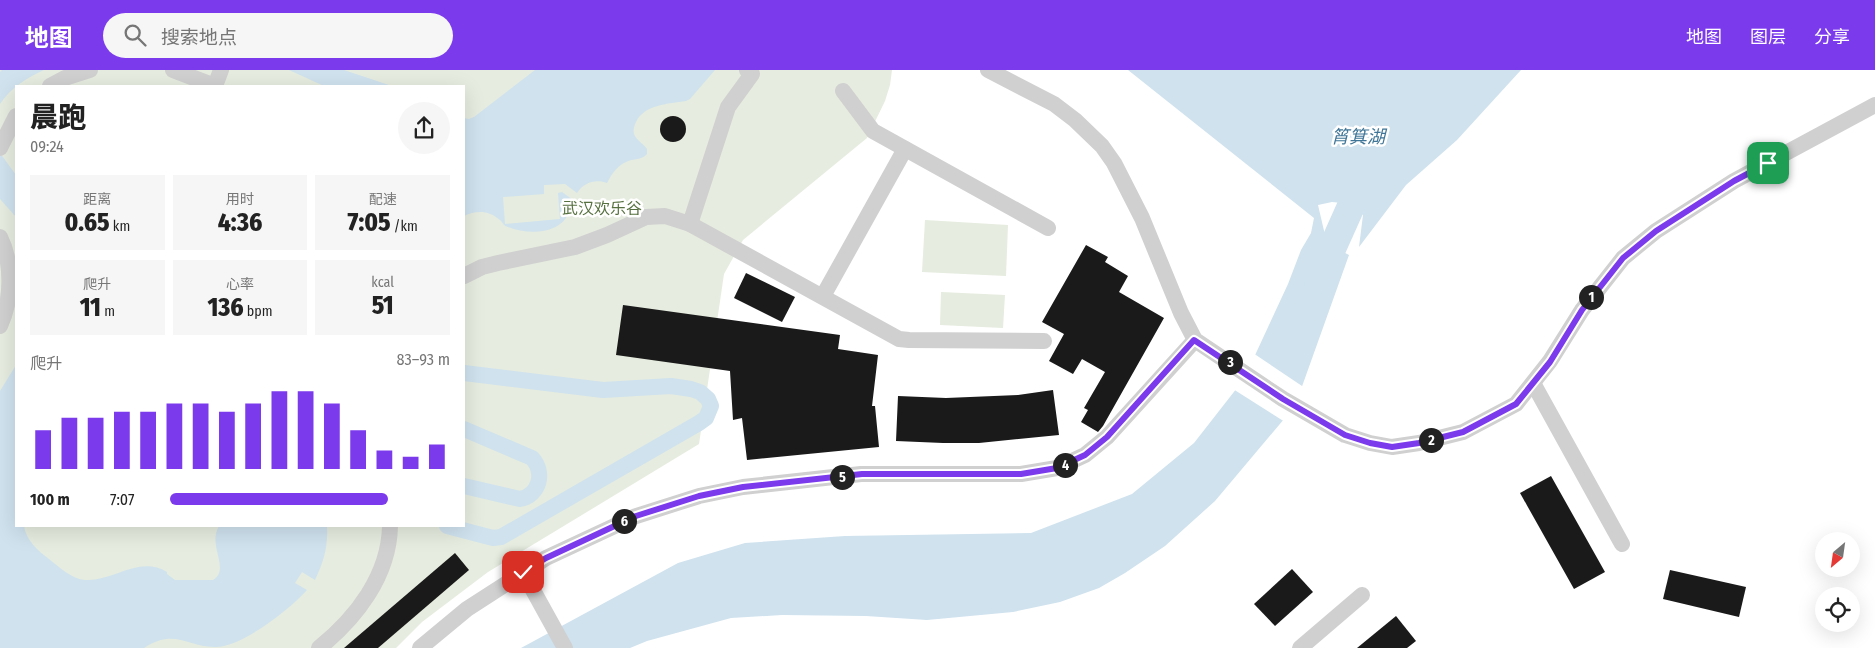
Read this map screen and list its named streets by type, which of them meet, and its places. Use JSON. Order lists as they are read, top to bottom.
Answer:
{
  "water": ["筲箕湖"],
  "parks": ["武汉欢乐谷"],
  "north": "bottom left",
  "page": {
    "header": "地图",
    "search": "搜索地点",
    "nav": ["地图", "图层", "分享"],
    "heading": ["晨跑", "09:24"],
    "stats": [
      ["距离", "0.65 km"],
      ["用时", "4:36"],
      ["配速", "7:05 /km"],
      ["爬升", "11 m"],
      ["心率", "136 bpm"],
      ["kcal", "51"]
    ],
    "pins": [
      "1",
      "3",
      "2",
      "4",
      "5",
      "6"
    ],
    "chart": ["爬升", "83–93 m"],
    "list": [
      {
        "name": "100 m",
        "note": "7:07"
      }
    ]
  }
}
